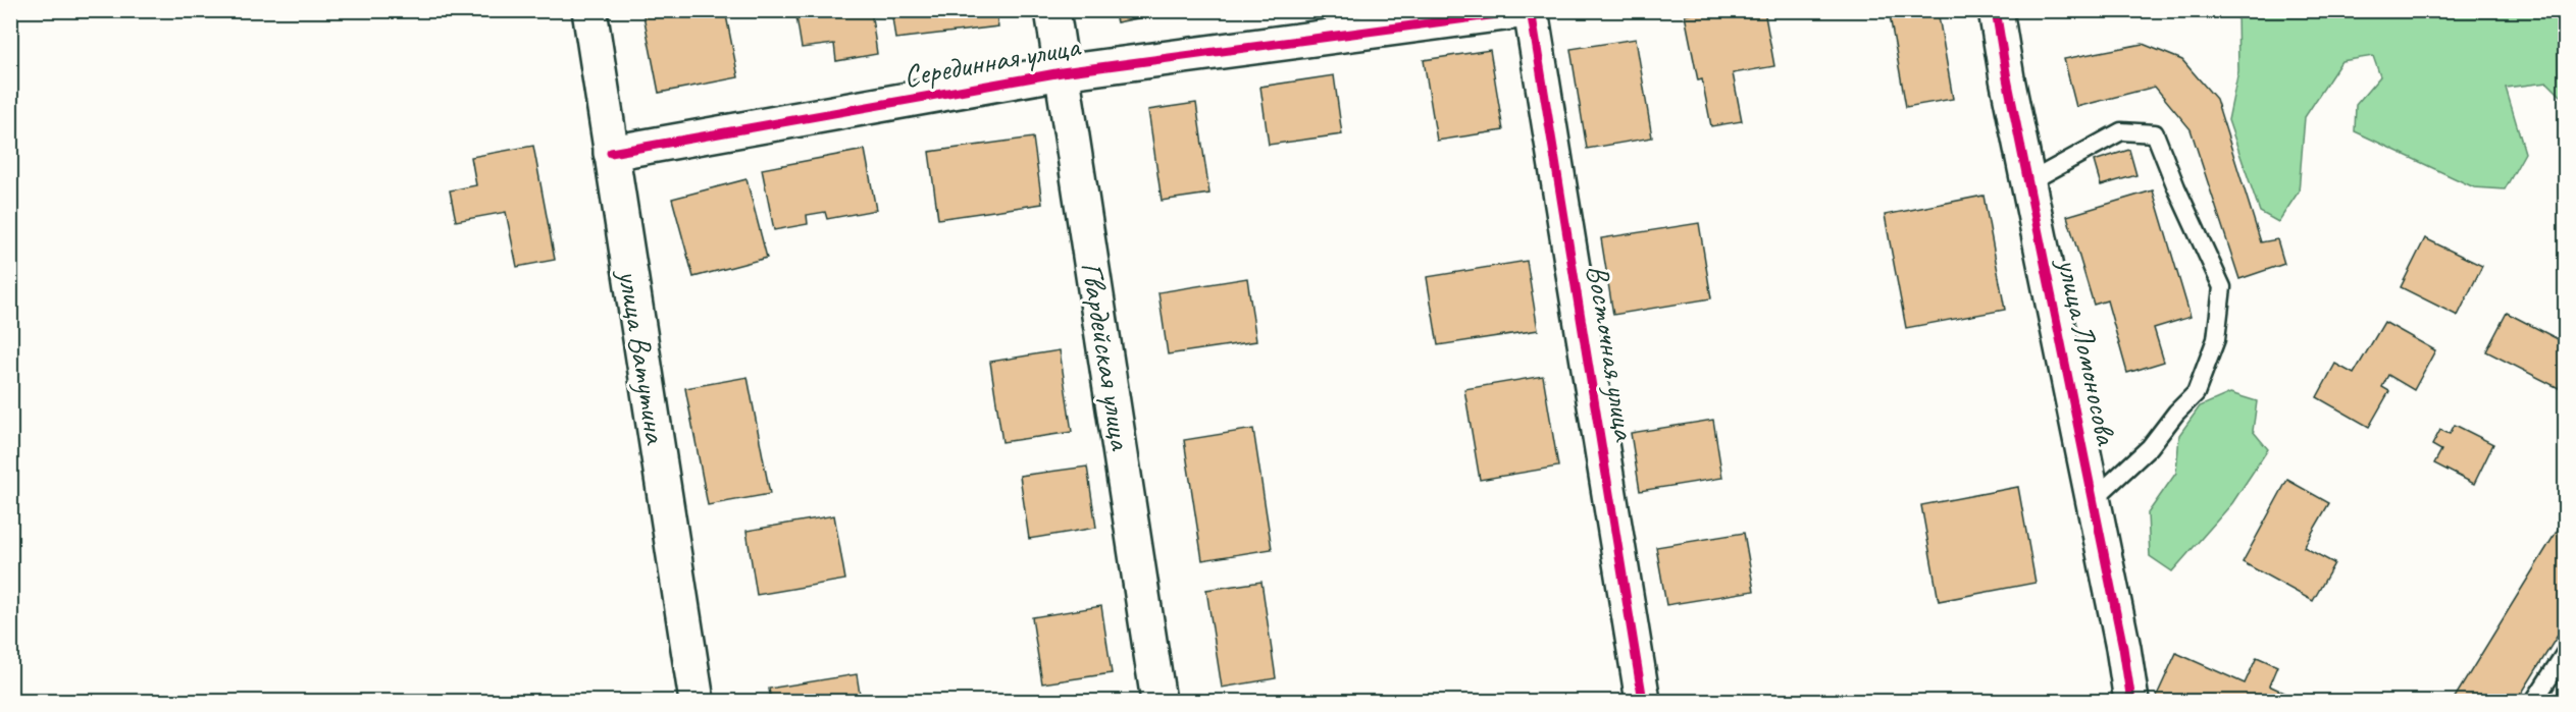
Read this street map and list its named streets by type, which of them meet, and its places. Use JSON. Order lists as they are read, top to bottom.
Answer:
{
  "streets": {
    "street": [
      "Серединная улица",
      "улица Ломоносова",
      "Восточная улица",
      "Гвардейская улица",
      "улица Ватутина"
    ]
  },
  "crossings": [
    ["Серединная улица", "Восточная улица"],
    ["Серединная улица", "Гвардейская улица"],
    ["Серединная улица", "улица Ватутина"]
  ]
}
